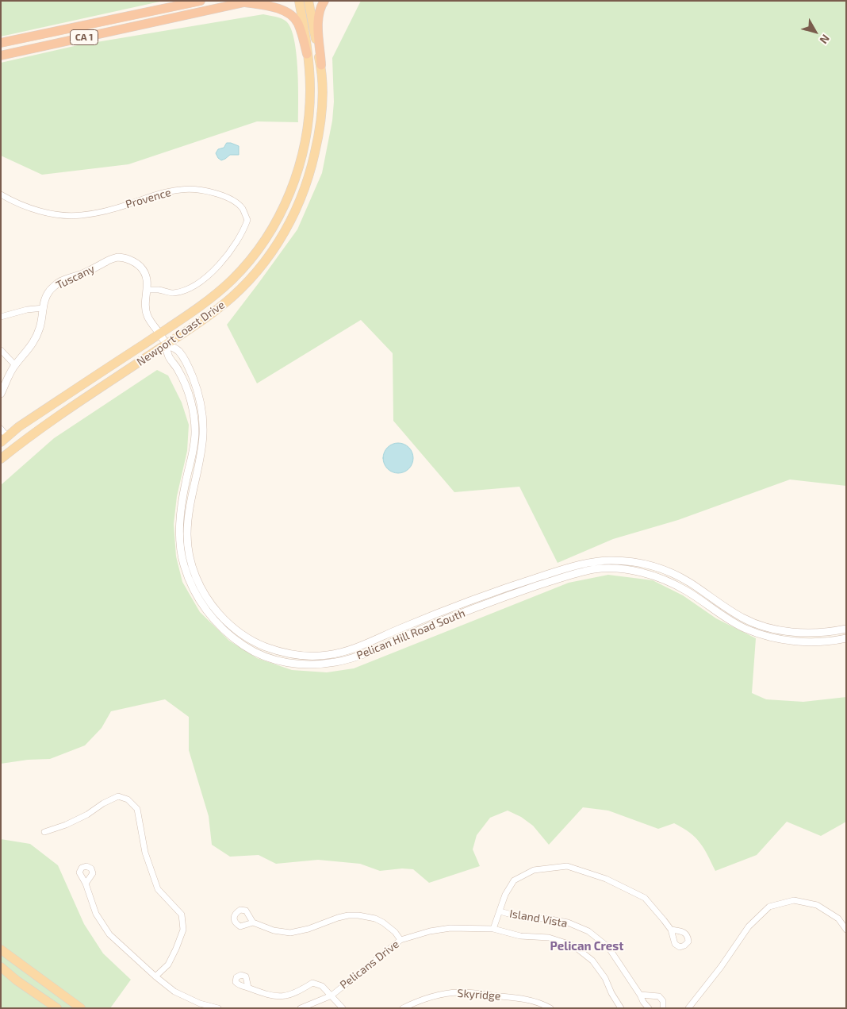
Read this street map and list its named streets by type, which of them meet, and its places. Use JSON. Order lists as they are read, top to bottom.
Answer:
{
  "streets": {
    "highway": ["CA 1"],
    "main road": ["Newport Coast Drive"],
    "street": [
      "Provence",
      "Tuscany",
      "Pelican Hill Road South",
      "Island Vista",
      "Pelicans Drive",
      "Skyridge"
    ]
  },
  "crossings": [
    ["Provence", "Tuscany"],
    ["Tuscany", "Newport Coast Drive"],
    ["Tuscany", "Pelican Hill Road South"],
    ["Newport Coast Drive", "Pelican Hill Road South"]
  ],
  "districts": ["Pelican Crest"],
  "north": "bottom right"
}
